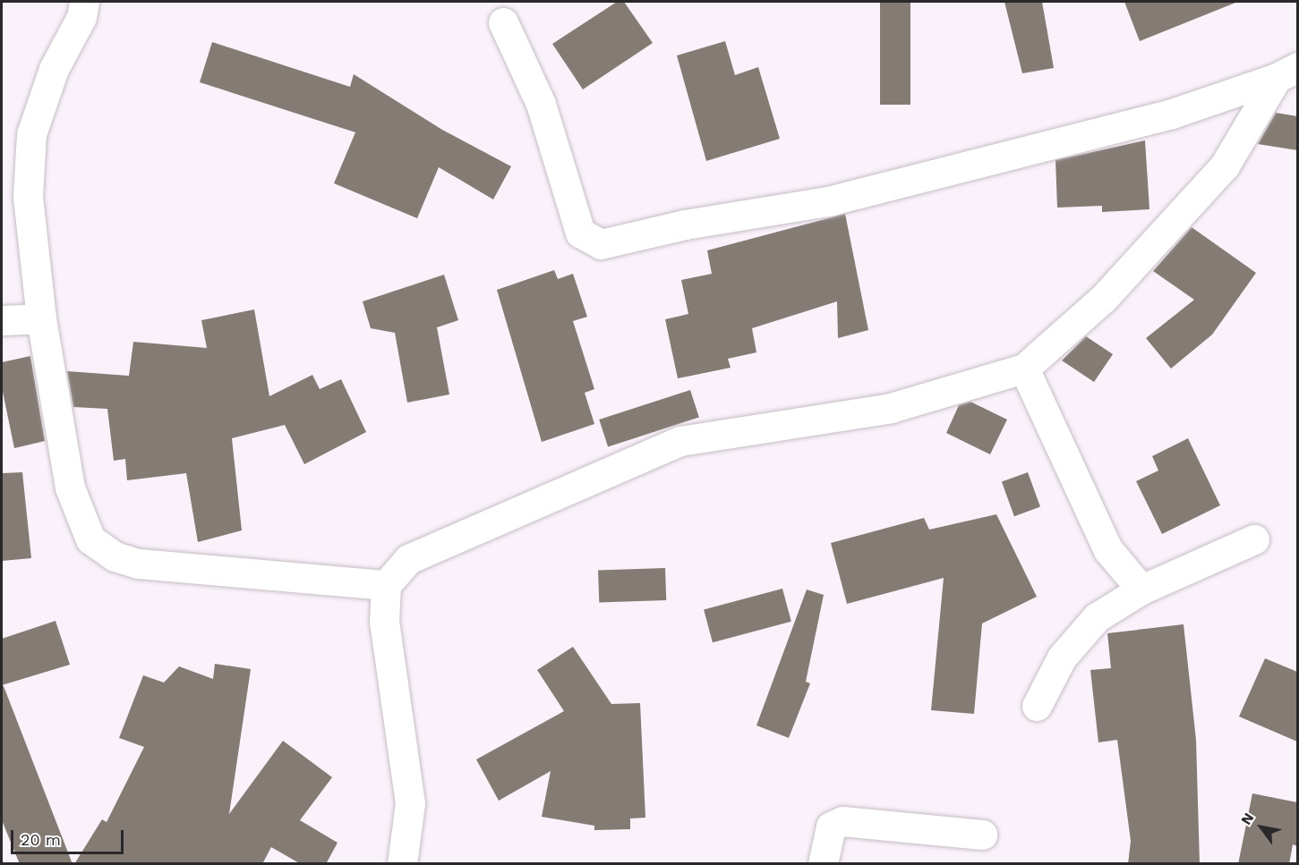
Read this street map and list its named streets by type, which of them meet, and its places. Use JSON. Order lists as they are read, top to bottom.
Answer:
{
  "scale_bar": "20 m",
  "north": "top left"
}
